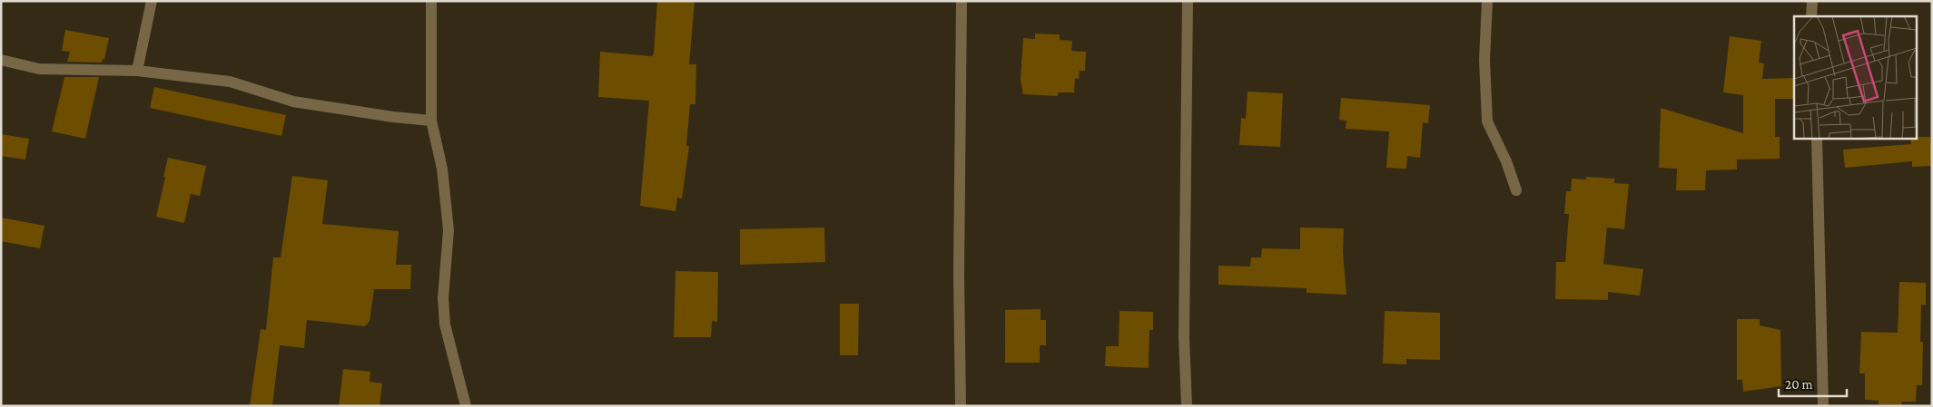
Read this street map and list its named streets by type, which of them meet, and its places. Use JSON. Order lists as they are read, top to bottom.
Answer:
{
  "scale_bar": "20 m"
}
